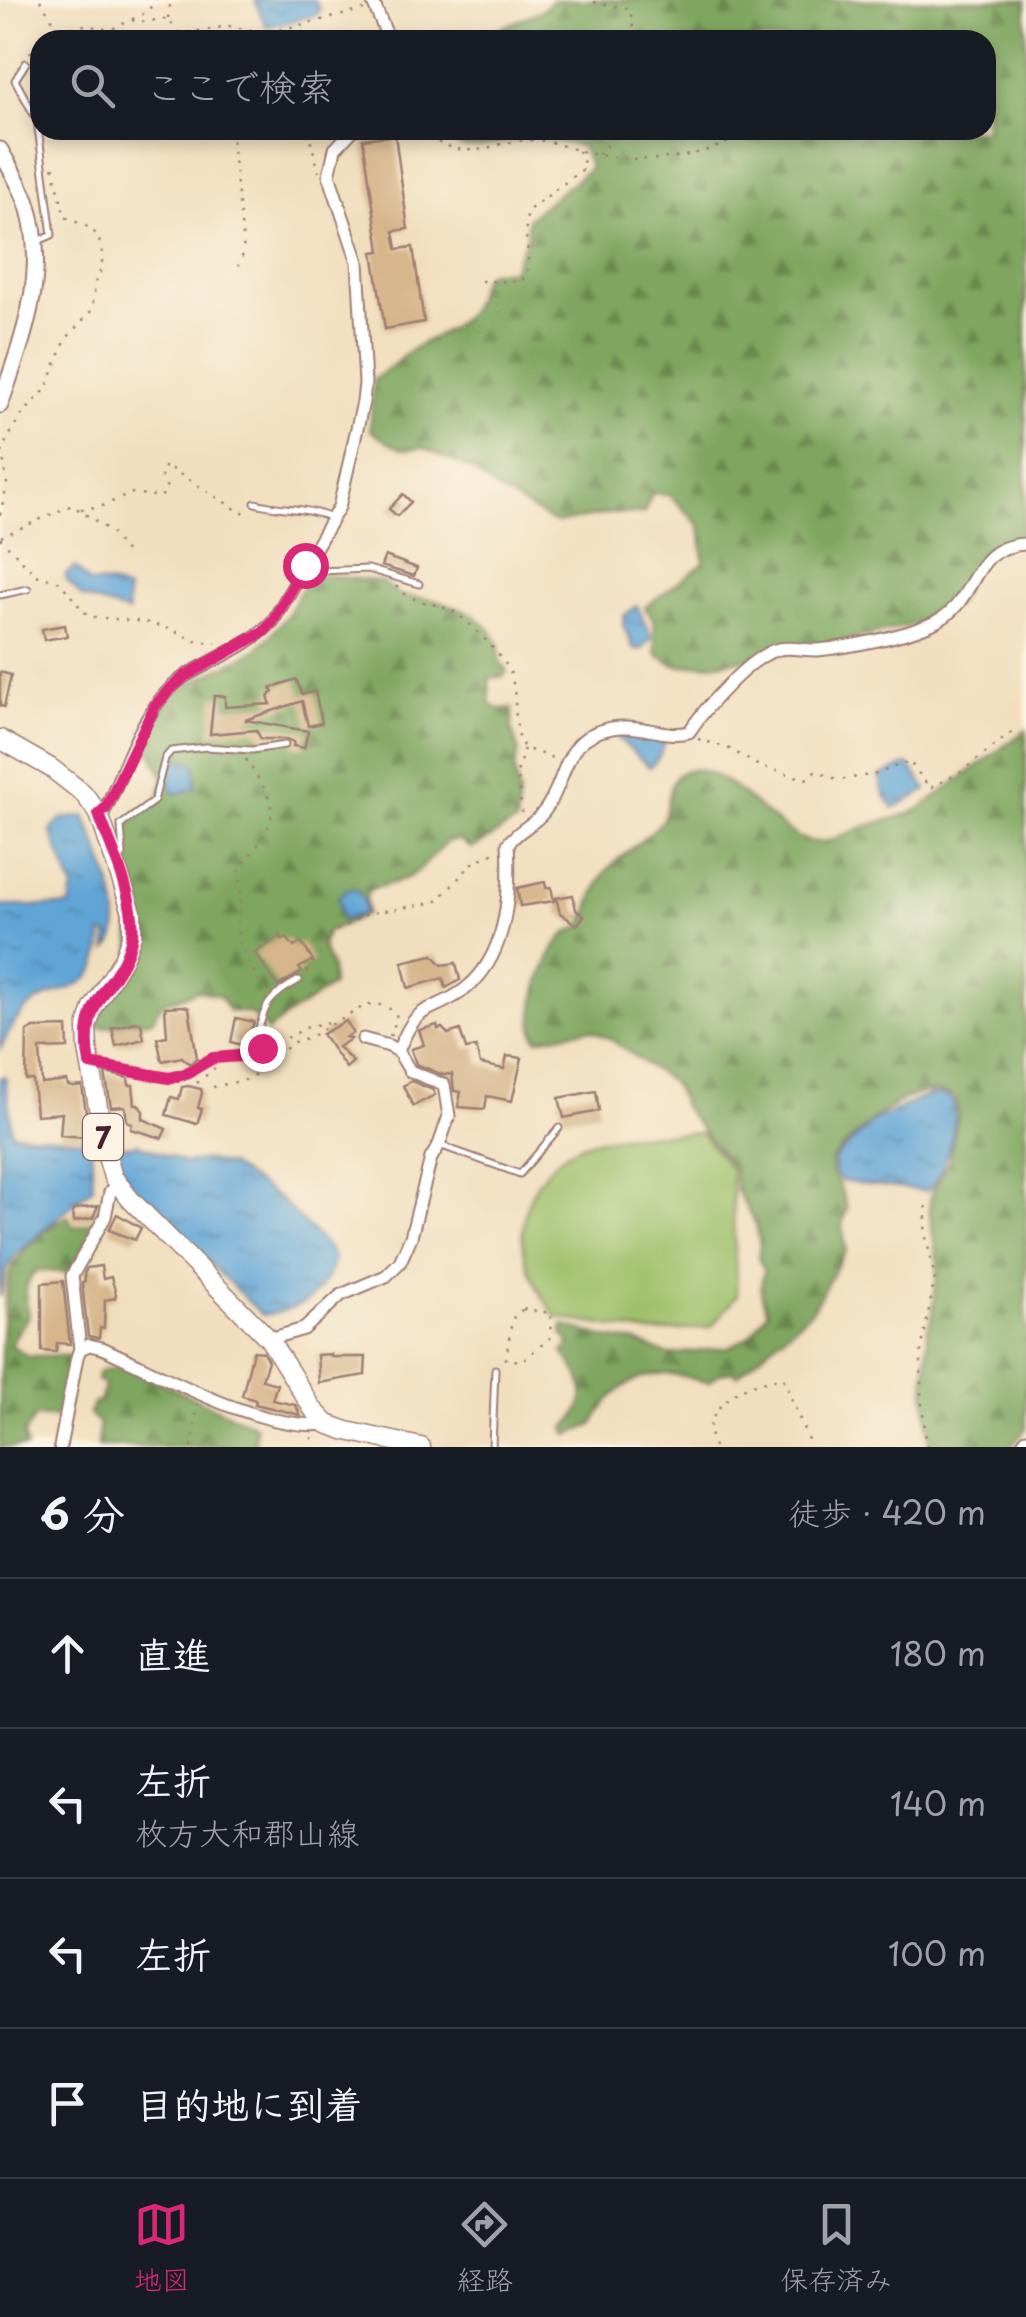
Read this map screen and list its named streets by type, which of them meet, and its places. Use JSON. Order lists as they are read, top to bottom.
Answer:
{
  "streets": {
    "main road": ["7"]
  },
  "page": {
    "search": "ここで検索",
    "heading": ["6 分", "徒歩 · 420 m"],
    "list": [
      ["直進", "180 m"],
      ["左折", "枚方大和郡山線", "140 m"],
      ["左折", "100 m"],
      "目的地に到着"
    ],
    "nav": ["地図", "経路", "保存済み"]
  }
}
